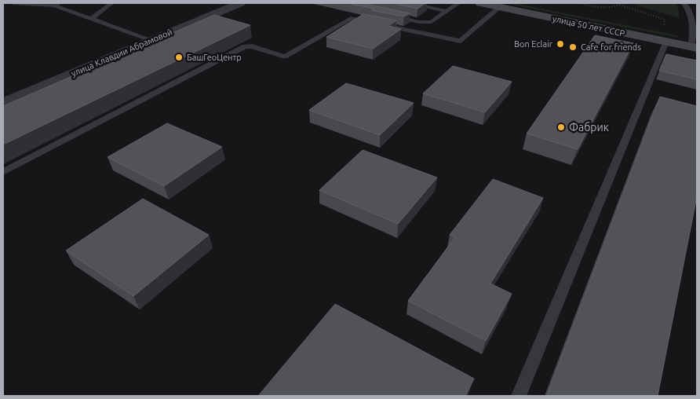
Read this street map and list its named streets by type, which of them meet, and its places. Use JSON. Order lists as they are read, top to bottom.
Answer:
{
  "streets": {
    "main road": ["улица 50 лет СССР"],
    "street": ["улица Клавдии Абрамовой"]
  },
  "places": [
    "Bon Eclair",
    "Cafe for friends",
    "БашГеоЦентр",
    "Фабрик"
  ]
}
